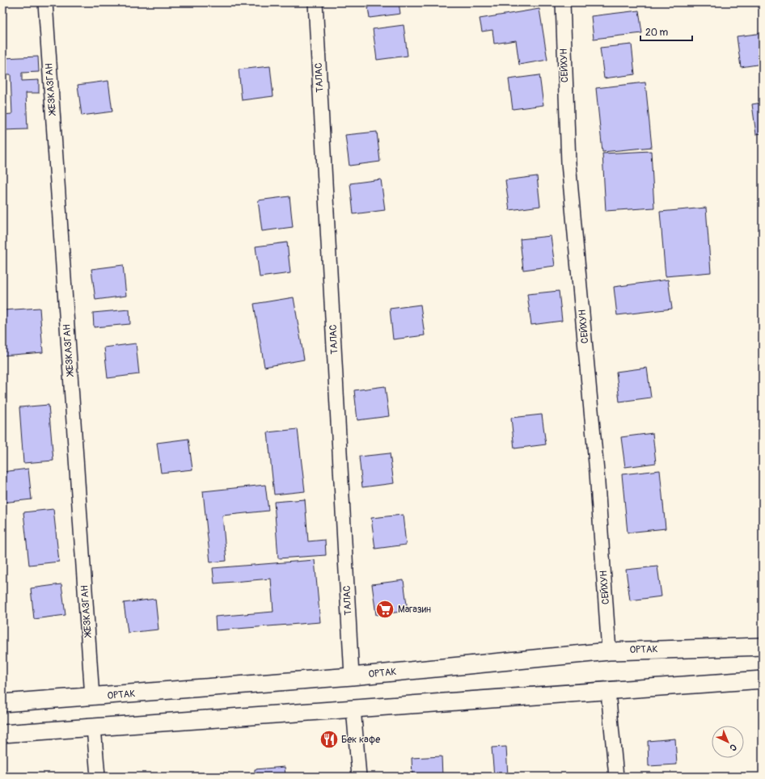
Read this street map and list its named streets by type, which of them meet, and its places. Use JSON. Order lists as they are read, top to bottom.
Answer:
{
  "streets": {
    "street": [
      "СЕЙХУН",
      "ТАЛАС",
      "ЖЕЗКАЗГАН",
      "ОРТАК"
    ]
  },
  "crossings": [
    ["СЕЙХУН", "ОРТАК"],
    ["ТАЛАС", "ОРТАК"],
    ["ЖЕЗКАЗГАН", "ОРТАК"]
  ],
  "places": {
    "supermarket": ["Магазин"],
    "restaurant": ["Бек кафе"]
  },
  "scale_bar": "20 m",
  "north": "bottom right"
}
